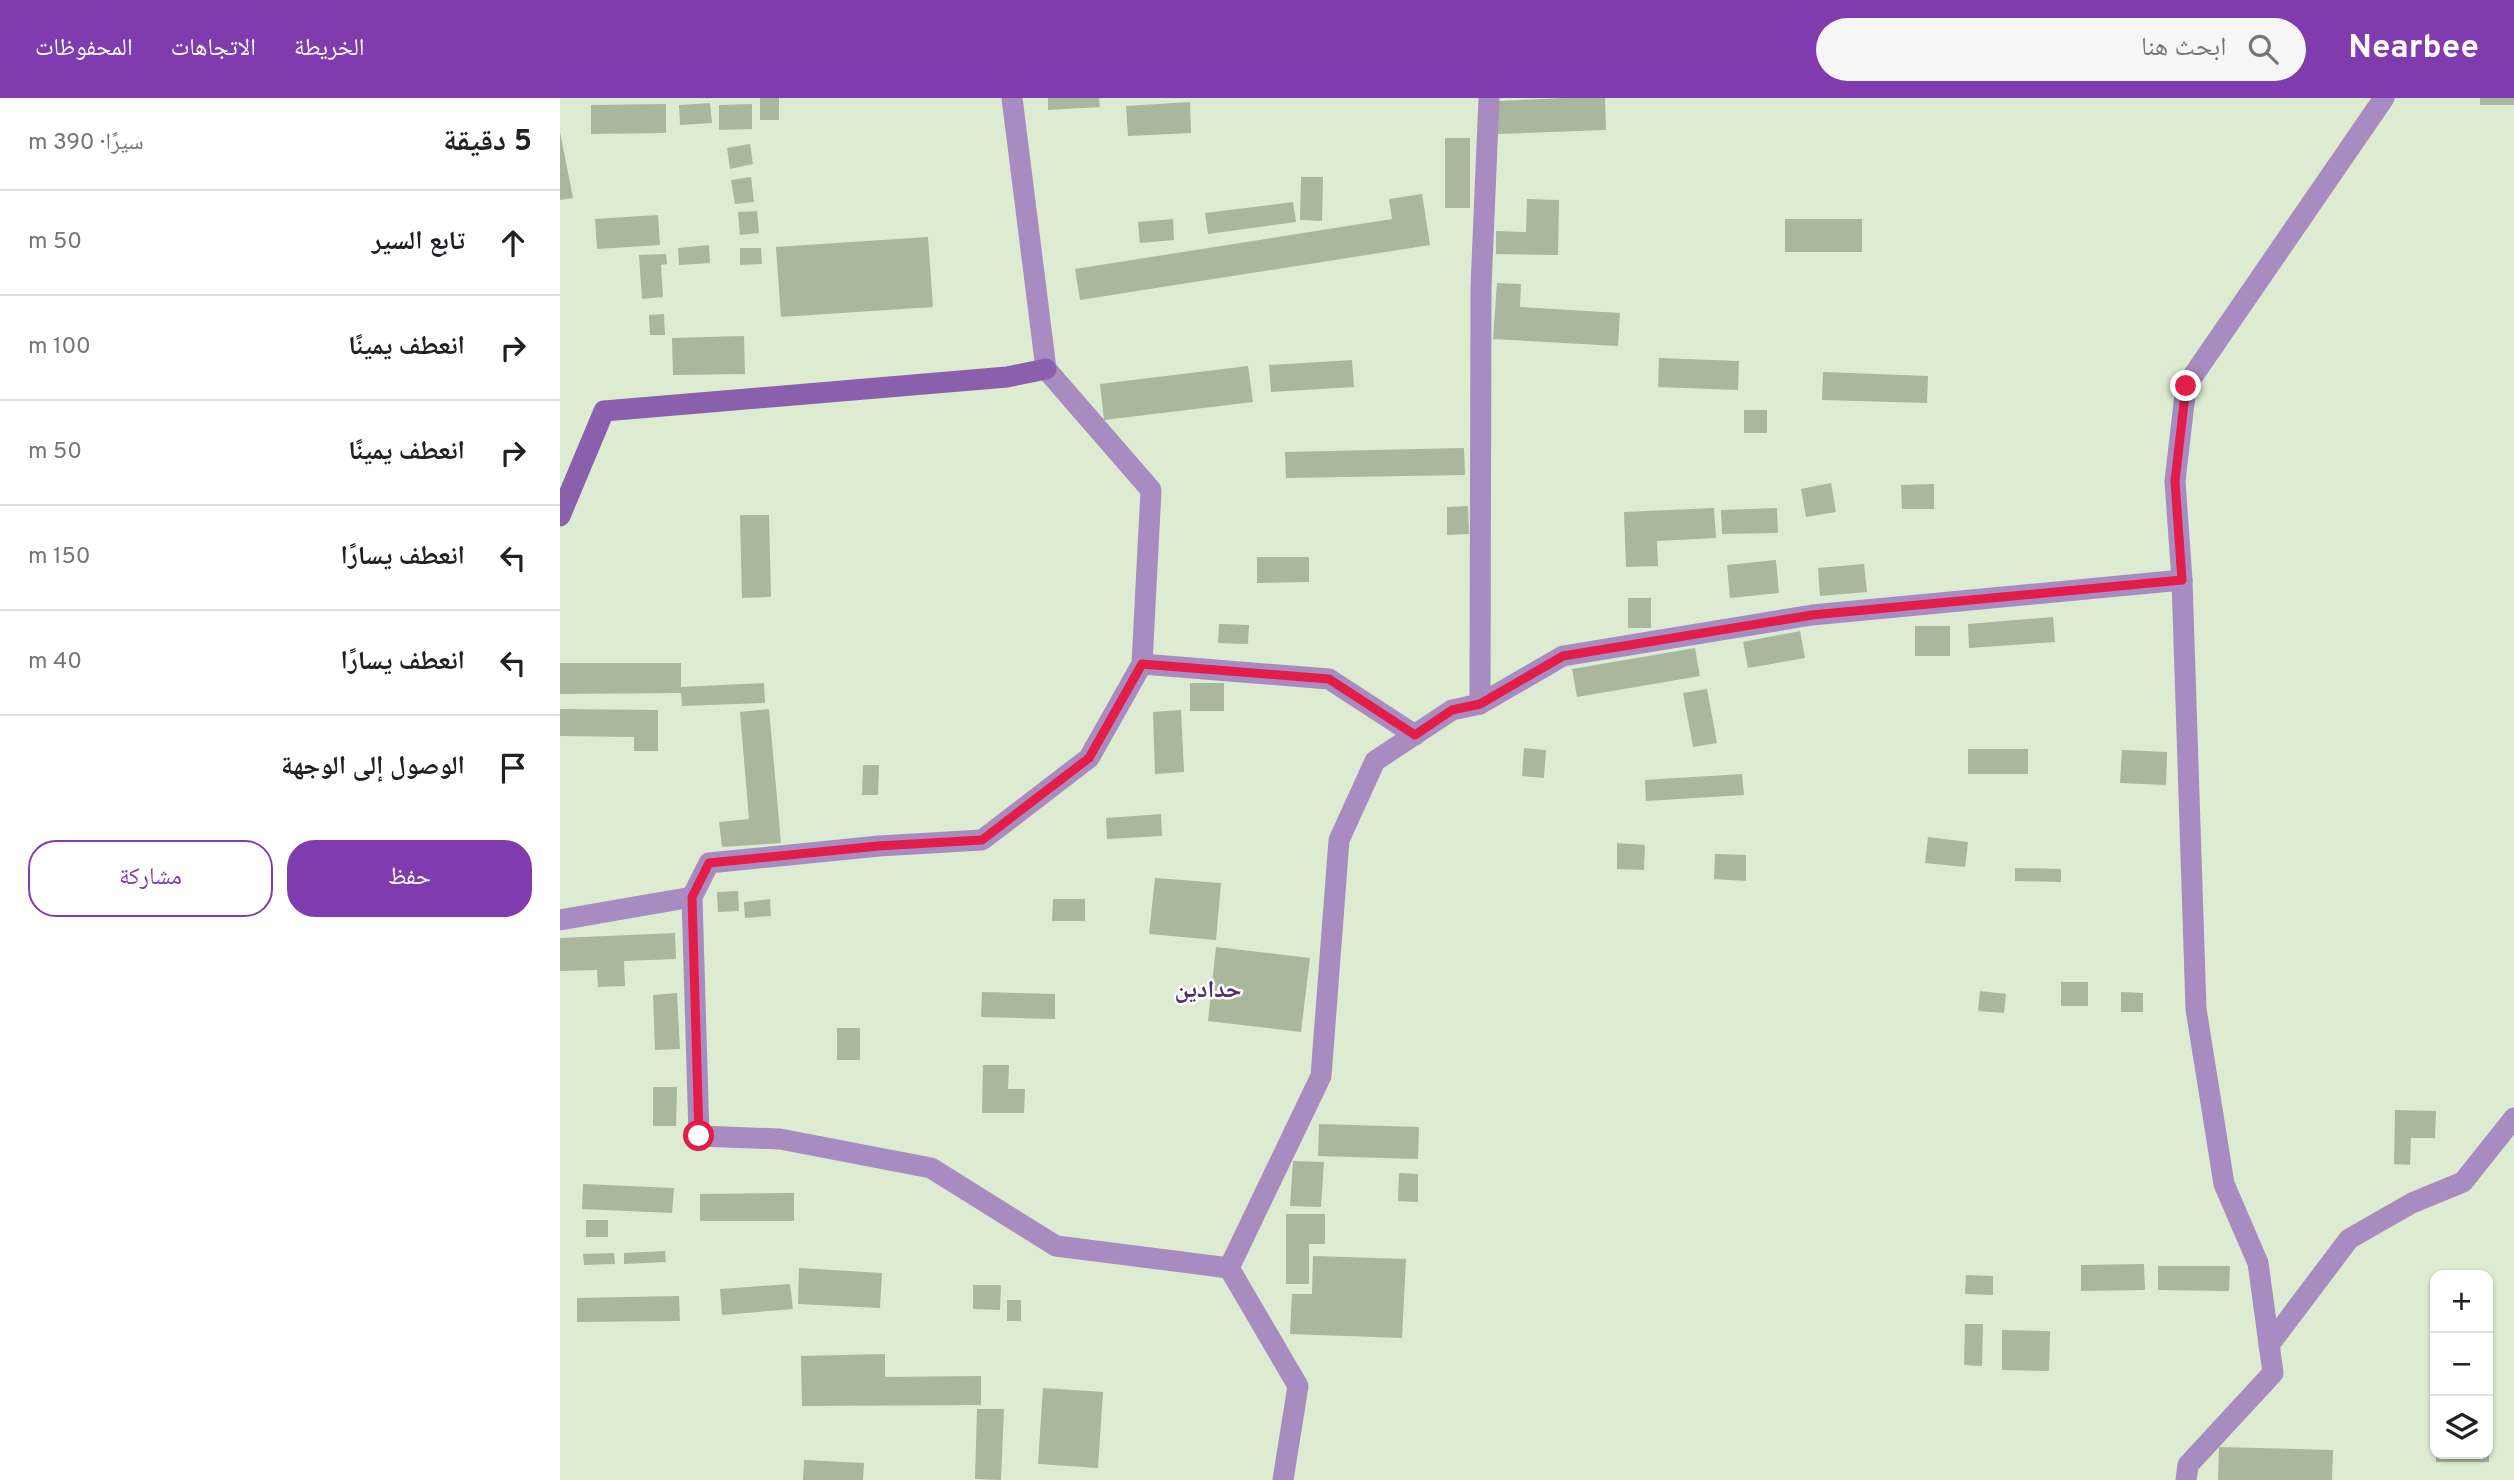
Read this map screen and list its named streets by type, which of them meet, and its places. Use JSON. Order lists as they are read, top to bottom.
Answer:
{
  "districts": ["حدادين"],
  "page": {
    "header": "Nearbee",
    "search": "ابحث هنا",
    "nav": ["الخريطة", "الاتجاهات", "المحفوظات"],
    "heading": ["5 دقيقة", "سيرًا · 390 m"],
    "list": [
      ["تابع السير", "50 m"],
      ["انعطف يمينًا", "100 m"],
      ["انعطف يمينًا", "50 m"],
      ["انعطف يسارًا", "150 m"],
      ["انعطف يسارًا", "40 m"],
      "الوصول إلى الوجهة"
    ],
    "buttons": ["حفظ", "مشاركة"],
    "map_buttons": ["+", "−"]
  }
}
